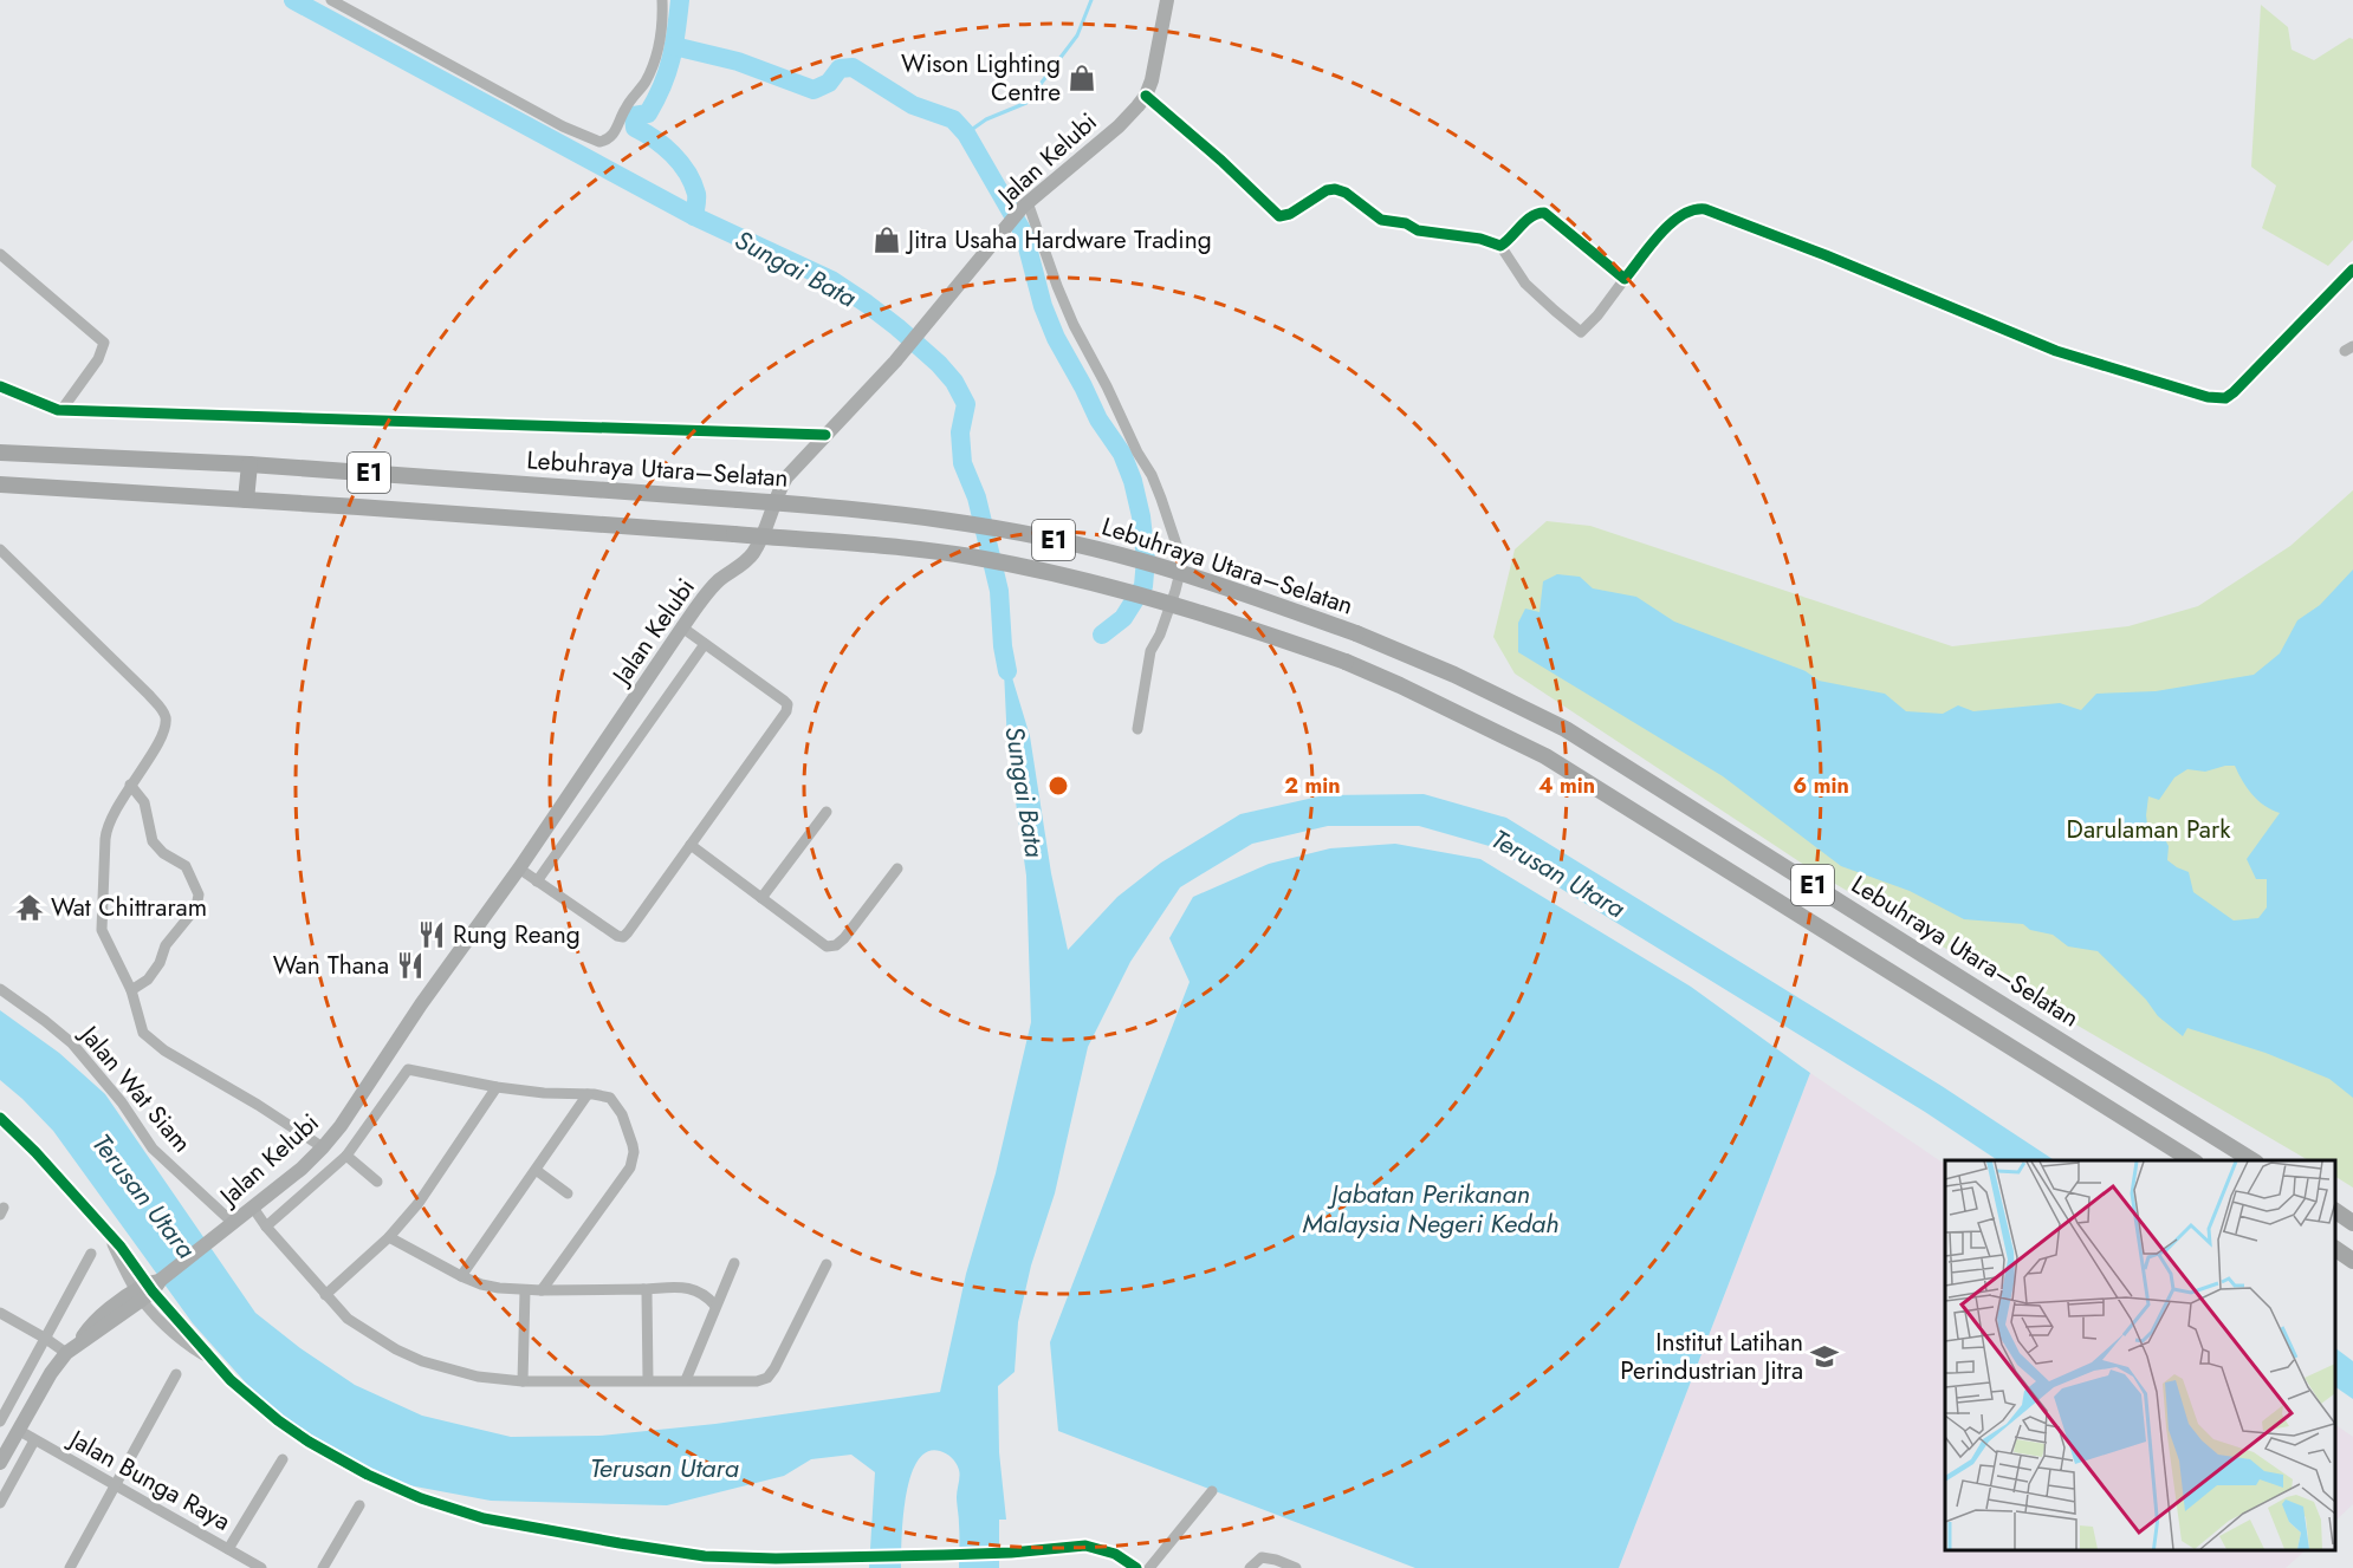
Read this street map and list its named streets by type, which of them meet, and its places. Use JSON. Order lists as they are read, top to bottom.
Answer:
{
  "streets": {
    "highway": ["Lebuhraya Utara–Selatan", "E1"],
    "main road": ["Jalan Kelubi"],
    "street": ["Jalan Wat Siam", "Jalan Bunga Raya"]
  },
  "crossings": [
    ["Jalan Kelubi", "Jalan Wat Siam"]
  ],
  "water": ["Sungai Bata", "Terusan Utara", "Jabatan Perikanan Malaysia Negeri Kedah"],
  "parks": ["Darulaman Park"],
  "places": {
    "shop": ["Wison Lighting Centre", "Jitra Usaha Hardware Trading"],
    "temple": ["Wat Chittraram"],
    "restaurant": ["Rung Reang", "Wan Thana"],
    "school or university": ["Institut Latihan Perindustrian Jitra"]
  },
  "rings": ["2 min", "4 min", "6 min"]
}
